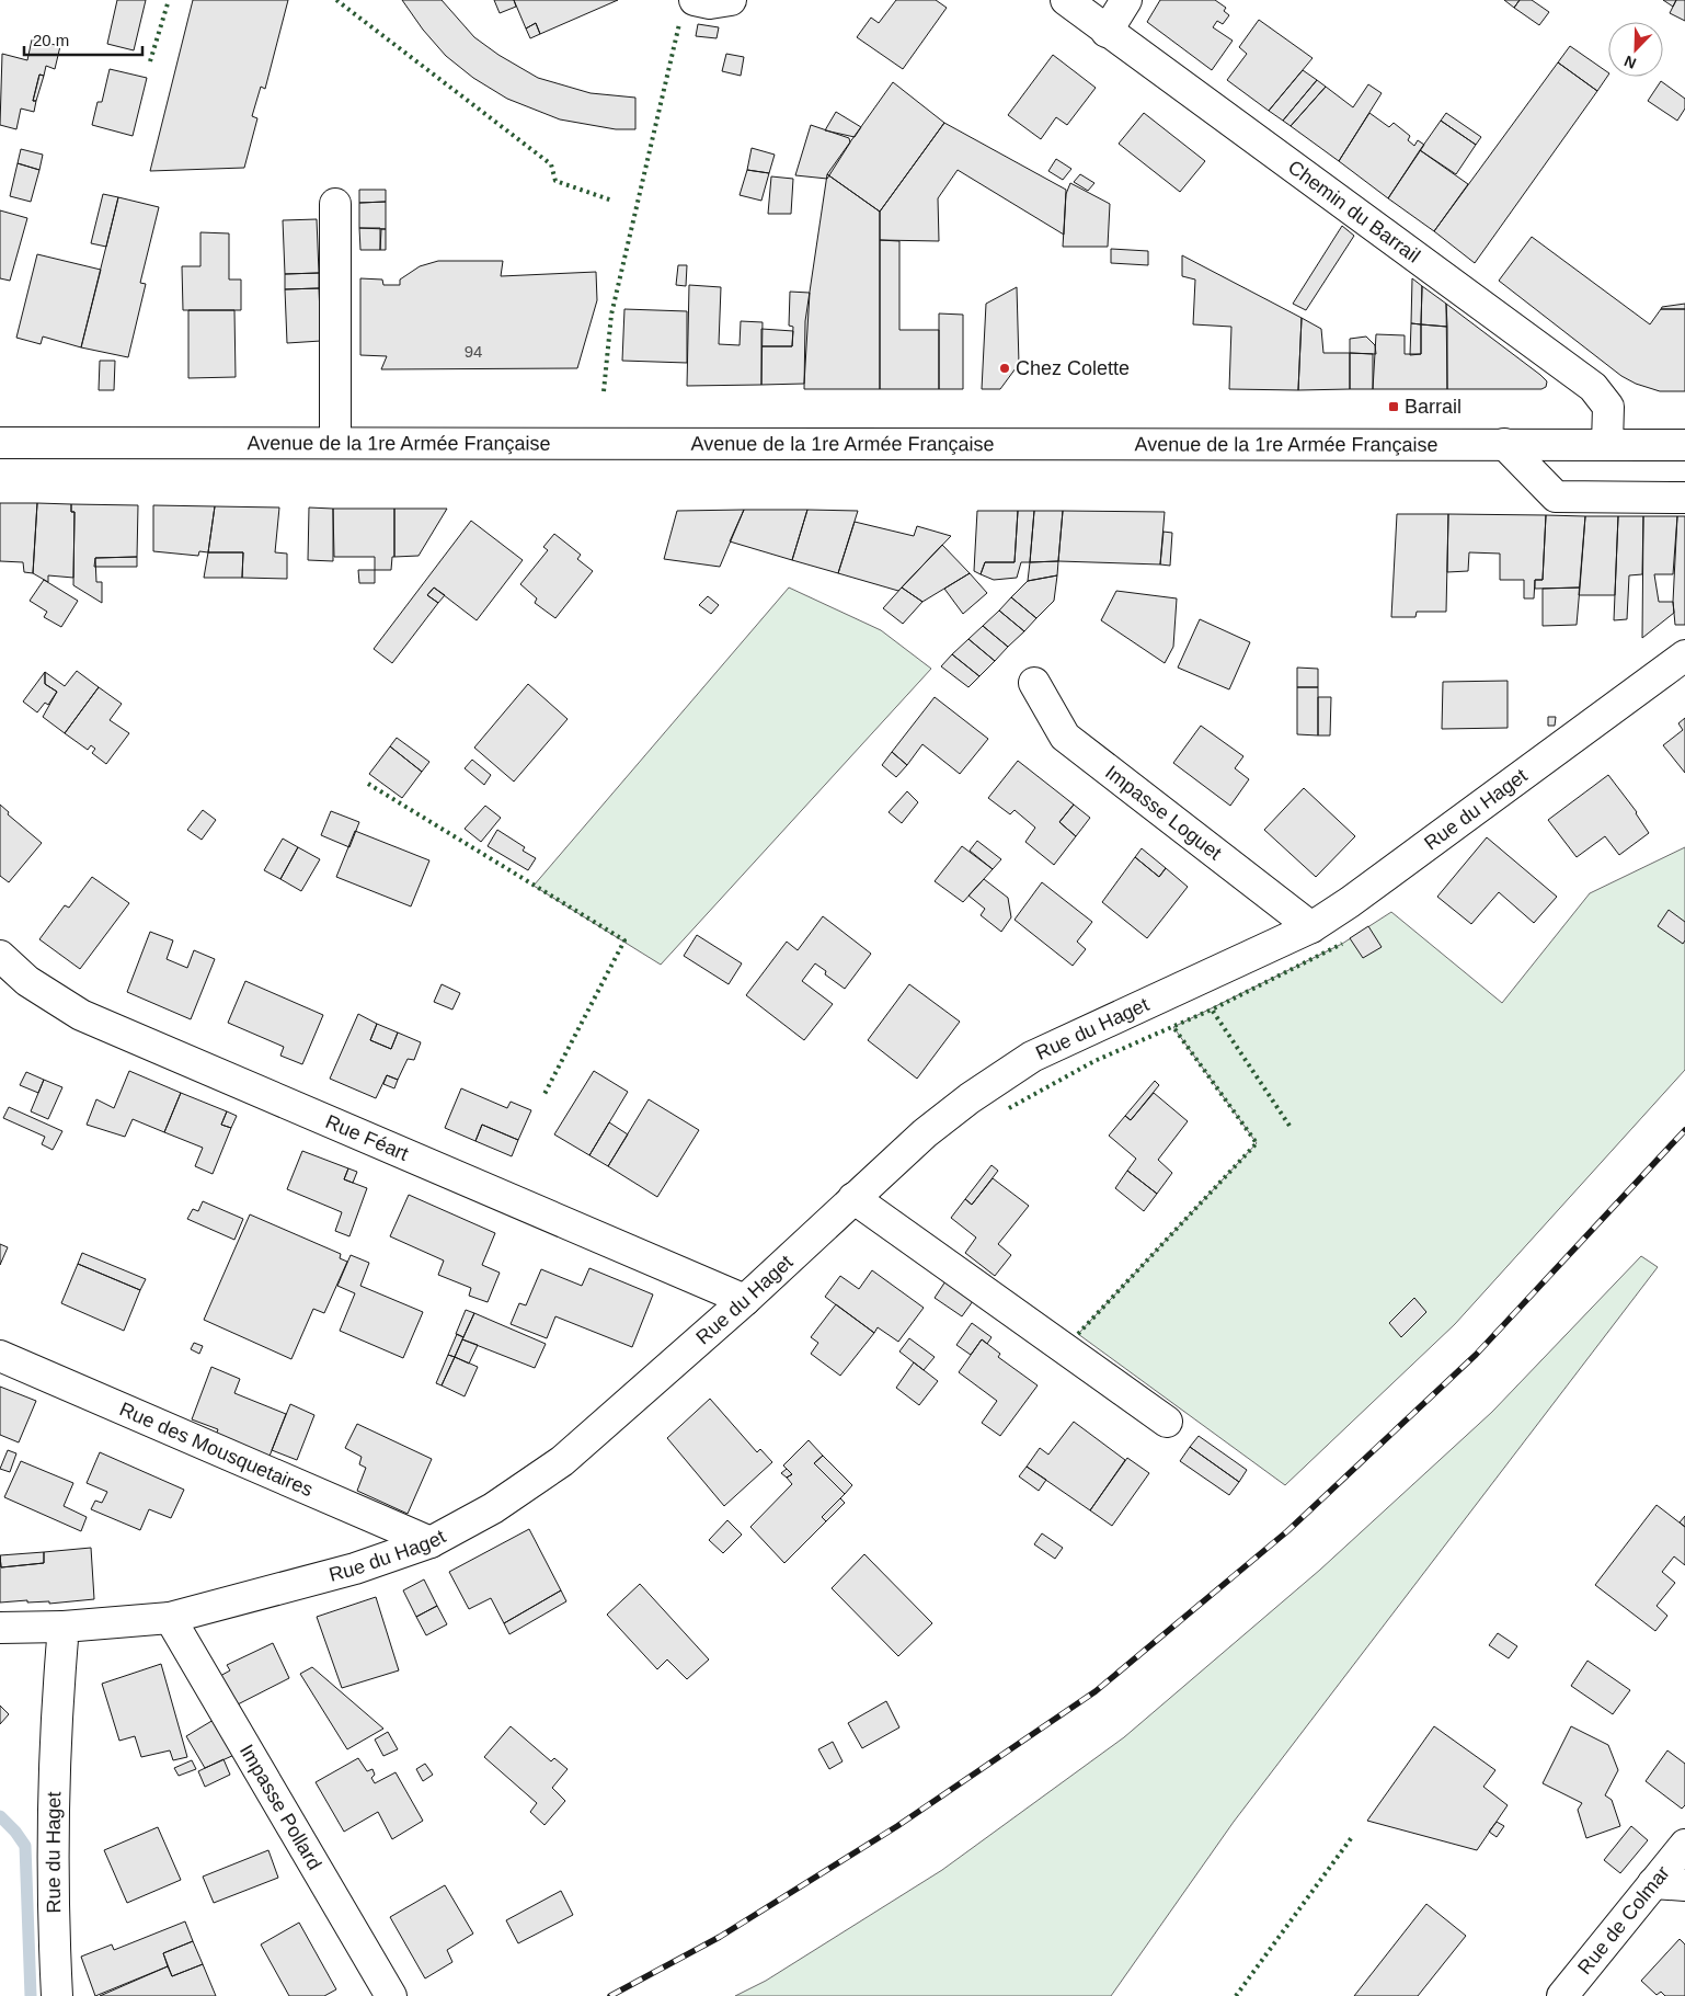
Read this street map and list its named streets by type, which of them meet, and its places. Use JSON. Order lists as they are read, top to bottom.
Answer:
{
  "streets": {
    "street": [
      "Chemin du Barrail",
      "Avenue de la 1re Armée Française",
      "Rue du Haget",
      "Impasse Loguet",
      "Rue Féart",
      "Rue des Mousquetaires",
      "Impasse Pollard",
      "Rue de Colmar"
    ]
  },
  "crossings": [
    ["Chemin du Barrail", "Avenue de la 1re Armée Française"],
    ["Rue du Haget", "Impasse Loguet"],
    ["Rue du Haget", "Rue Féart"],
    ["Rue du Haget", "Rue des Mousquetaires"],
    ["Rue du Haget", "Impasse Pollard"]
  ],
  "places": {
    "other": ["Chez Colette"],
    "transit": ["Barrail"]
  },
  "house_numbers": ["94"],
  "scale_bar": "20 m",
  "north": "bottom left"
}
